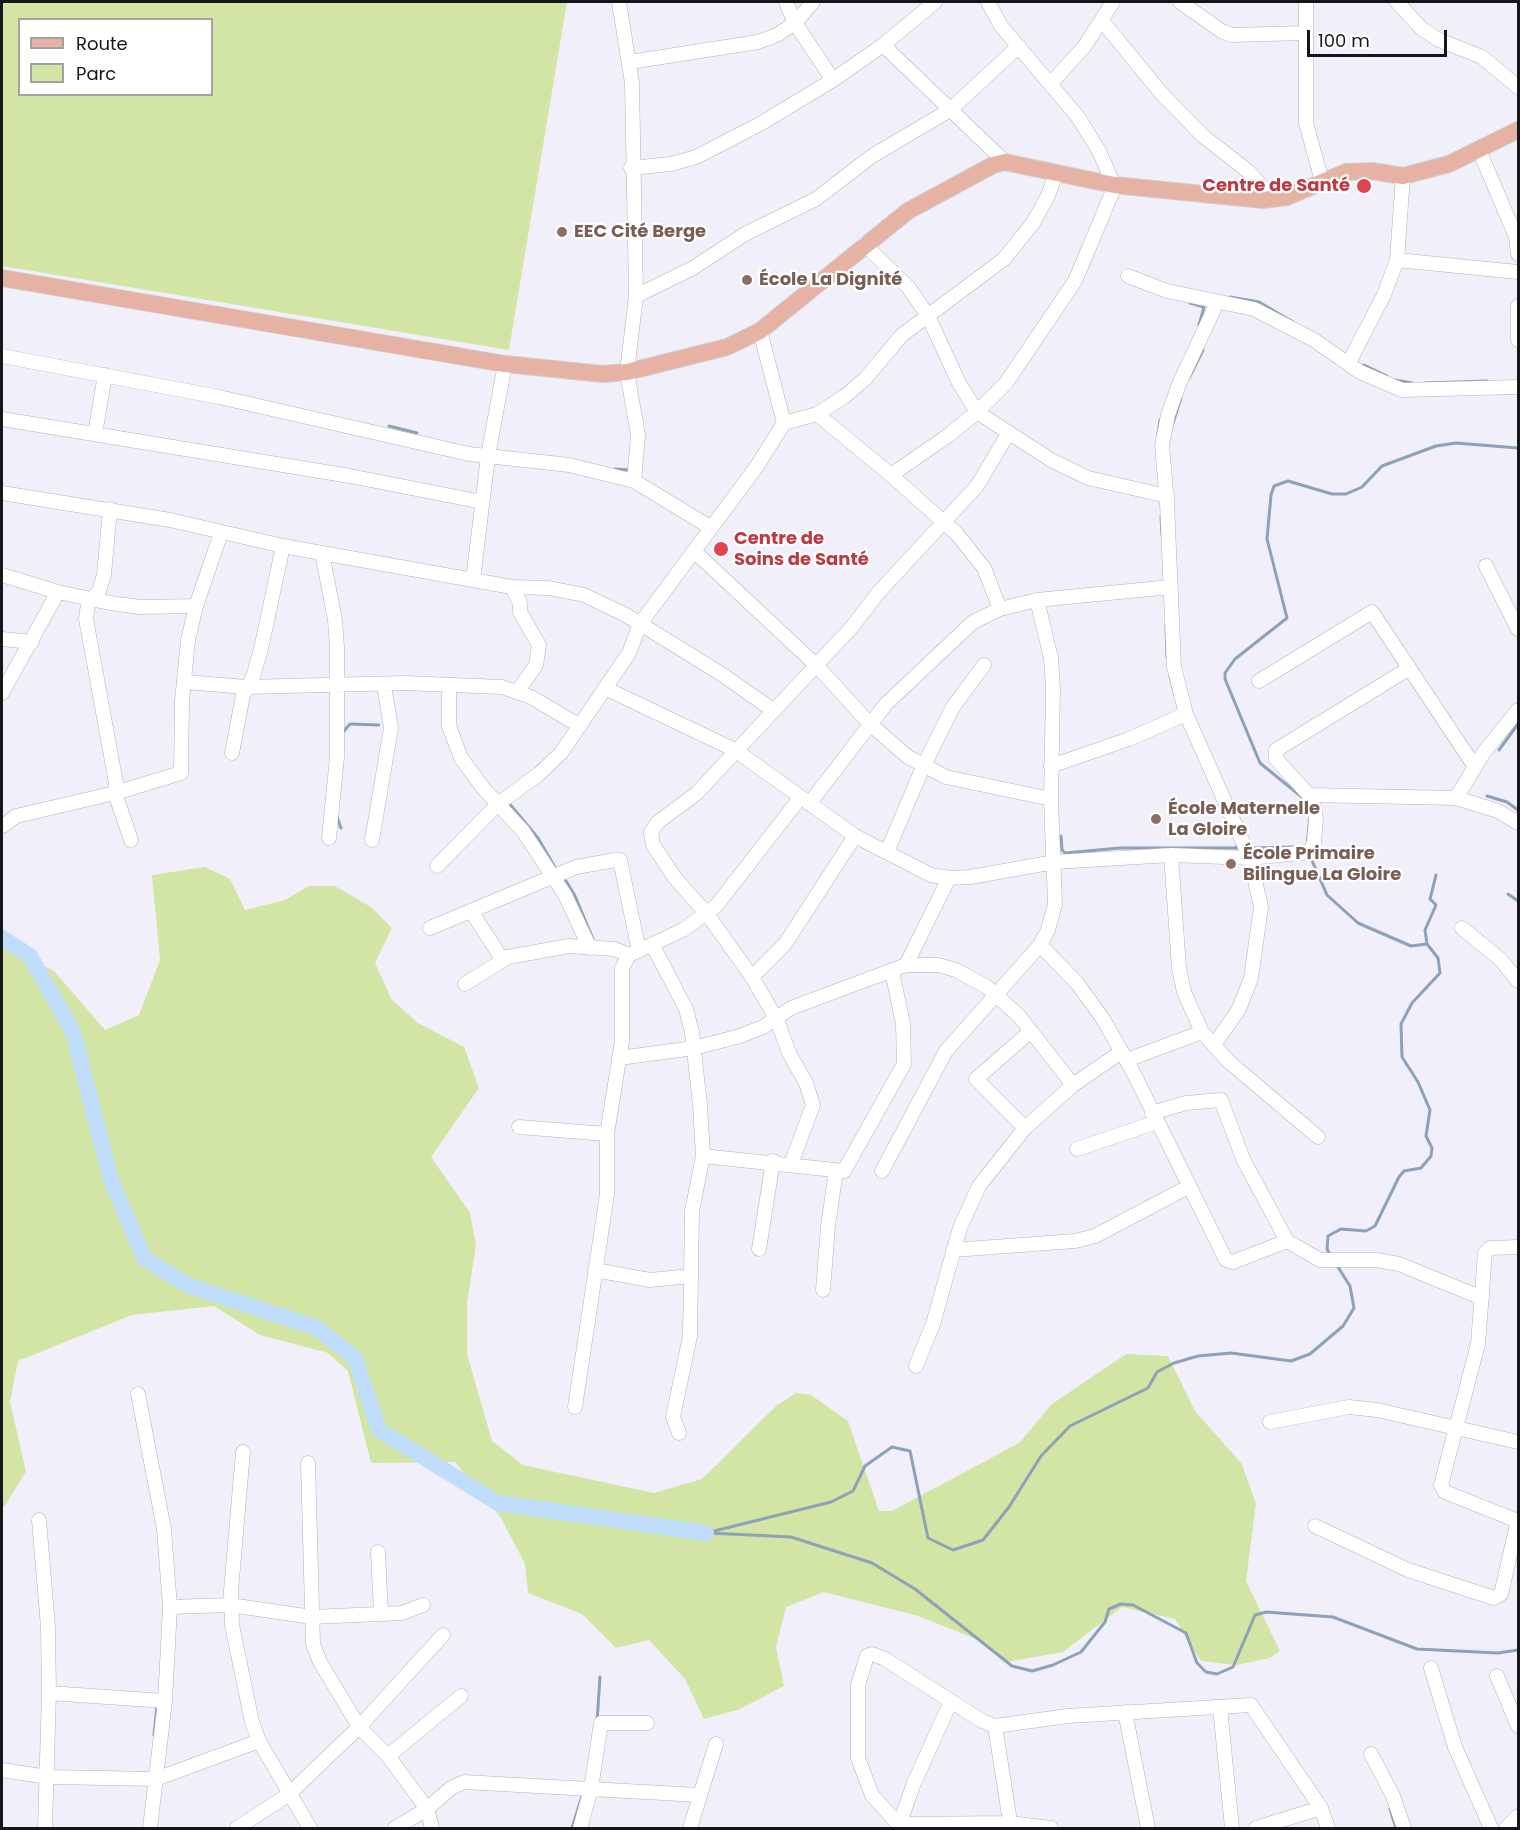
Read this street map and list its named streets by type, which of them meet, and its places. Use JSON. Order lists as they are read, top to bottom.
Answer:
{
  "places": [
    "Centre de Santé",
    "EEC Cité Berge",
    "École La Dignité",
    "Centre de Soins de Santé",
    "École Maternelle La Gloire",
    "École Primaire Bilingue La Gloire"
  ],
  "legend": ["Route", "Parc"],
  "scale_bar": "100 m"
}
